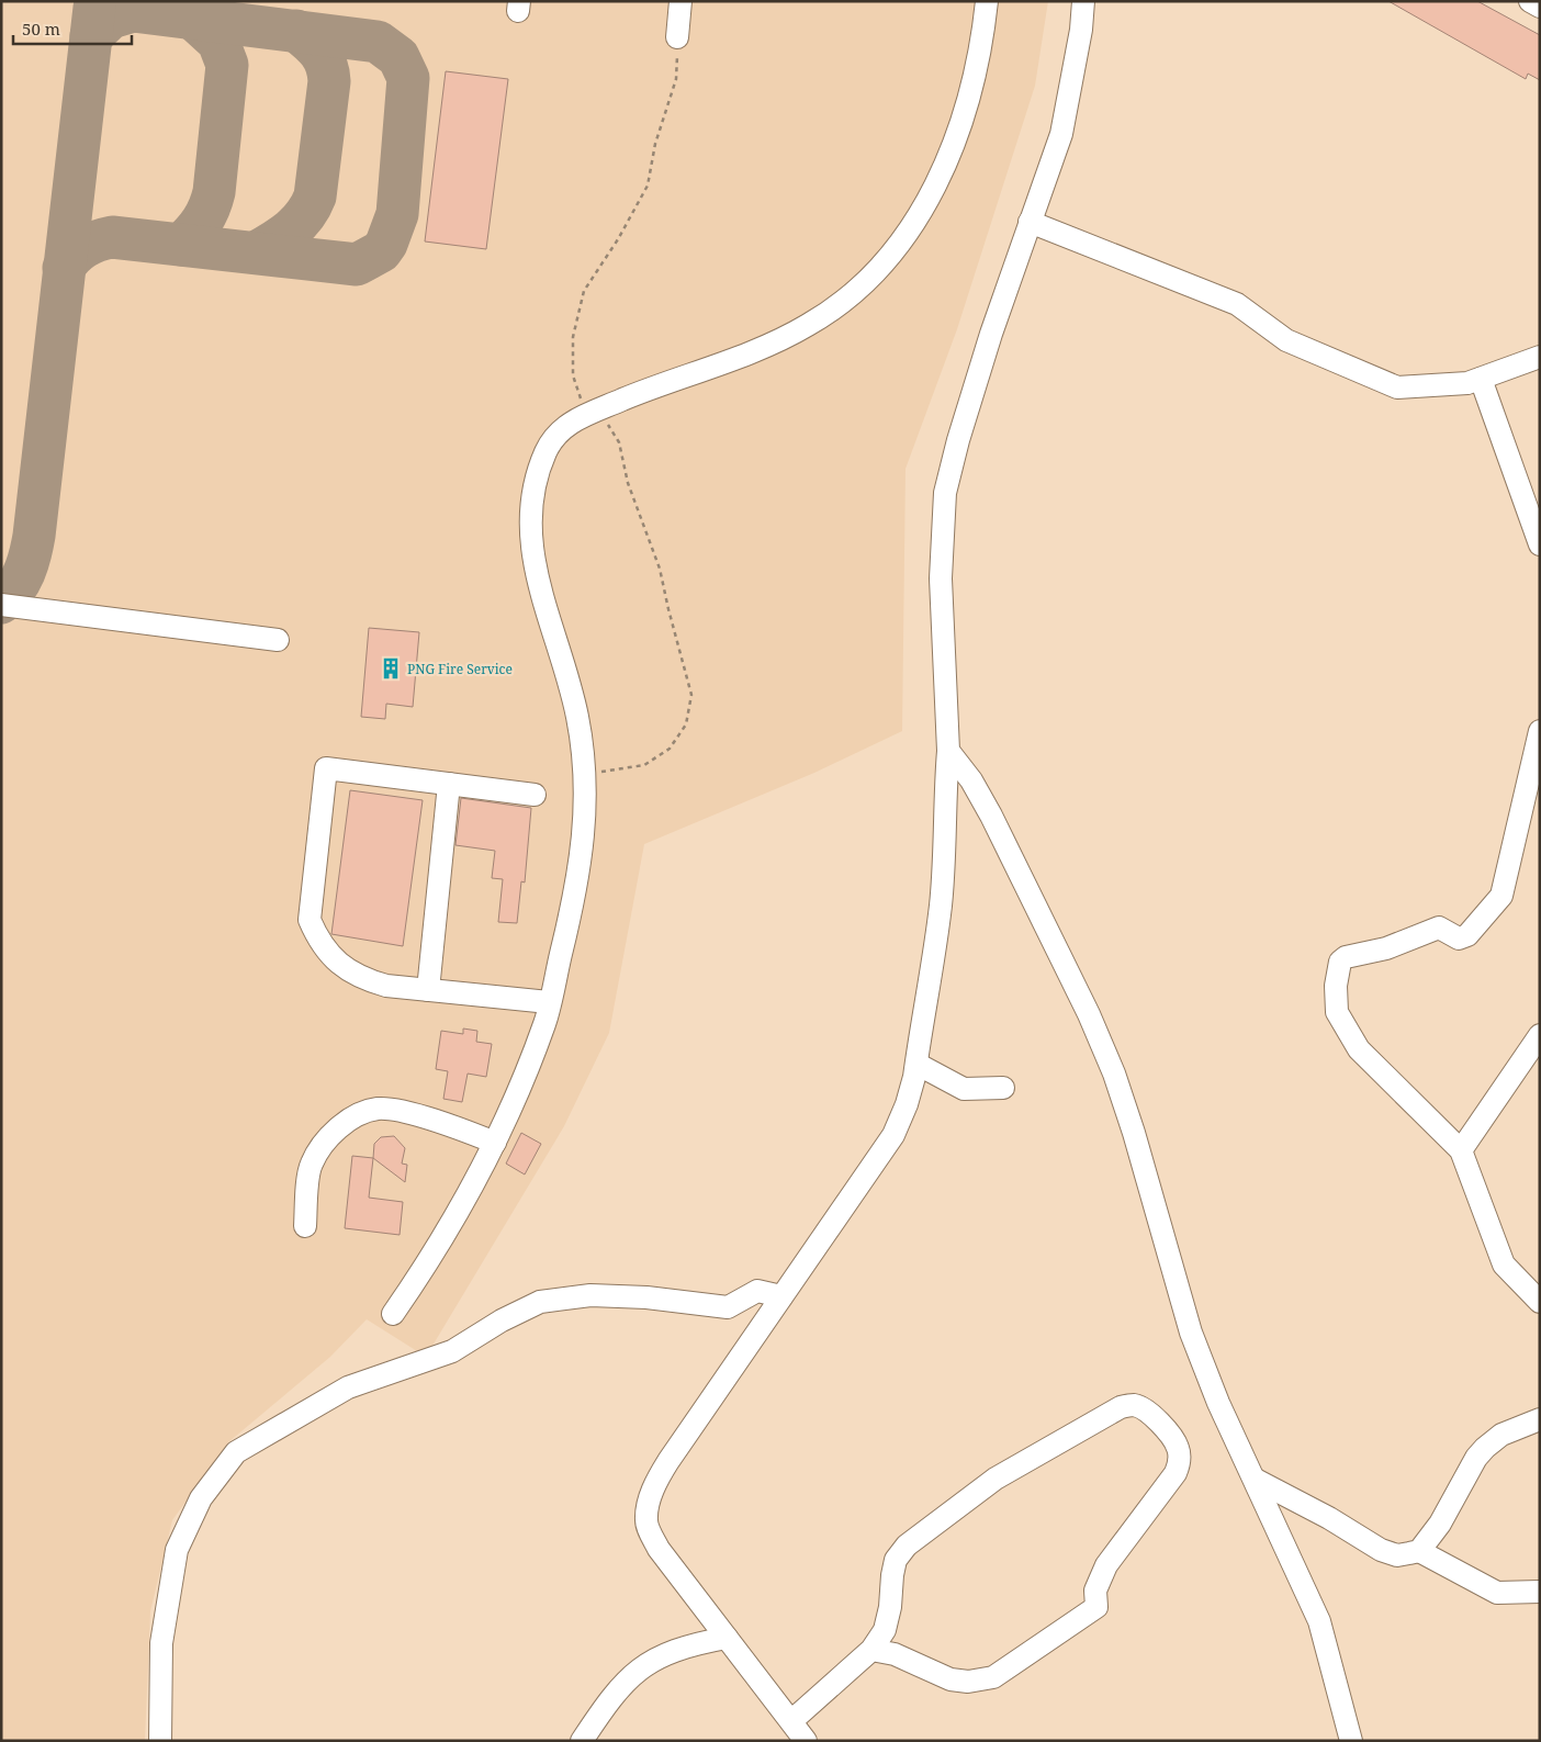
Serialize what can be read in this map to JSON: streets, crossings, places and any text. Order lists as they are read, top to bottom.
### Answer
{
  "places": {
    "building": ["PNG Fire Service"]
  },
  "scale_bar": "50 m"
}
